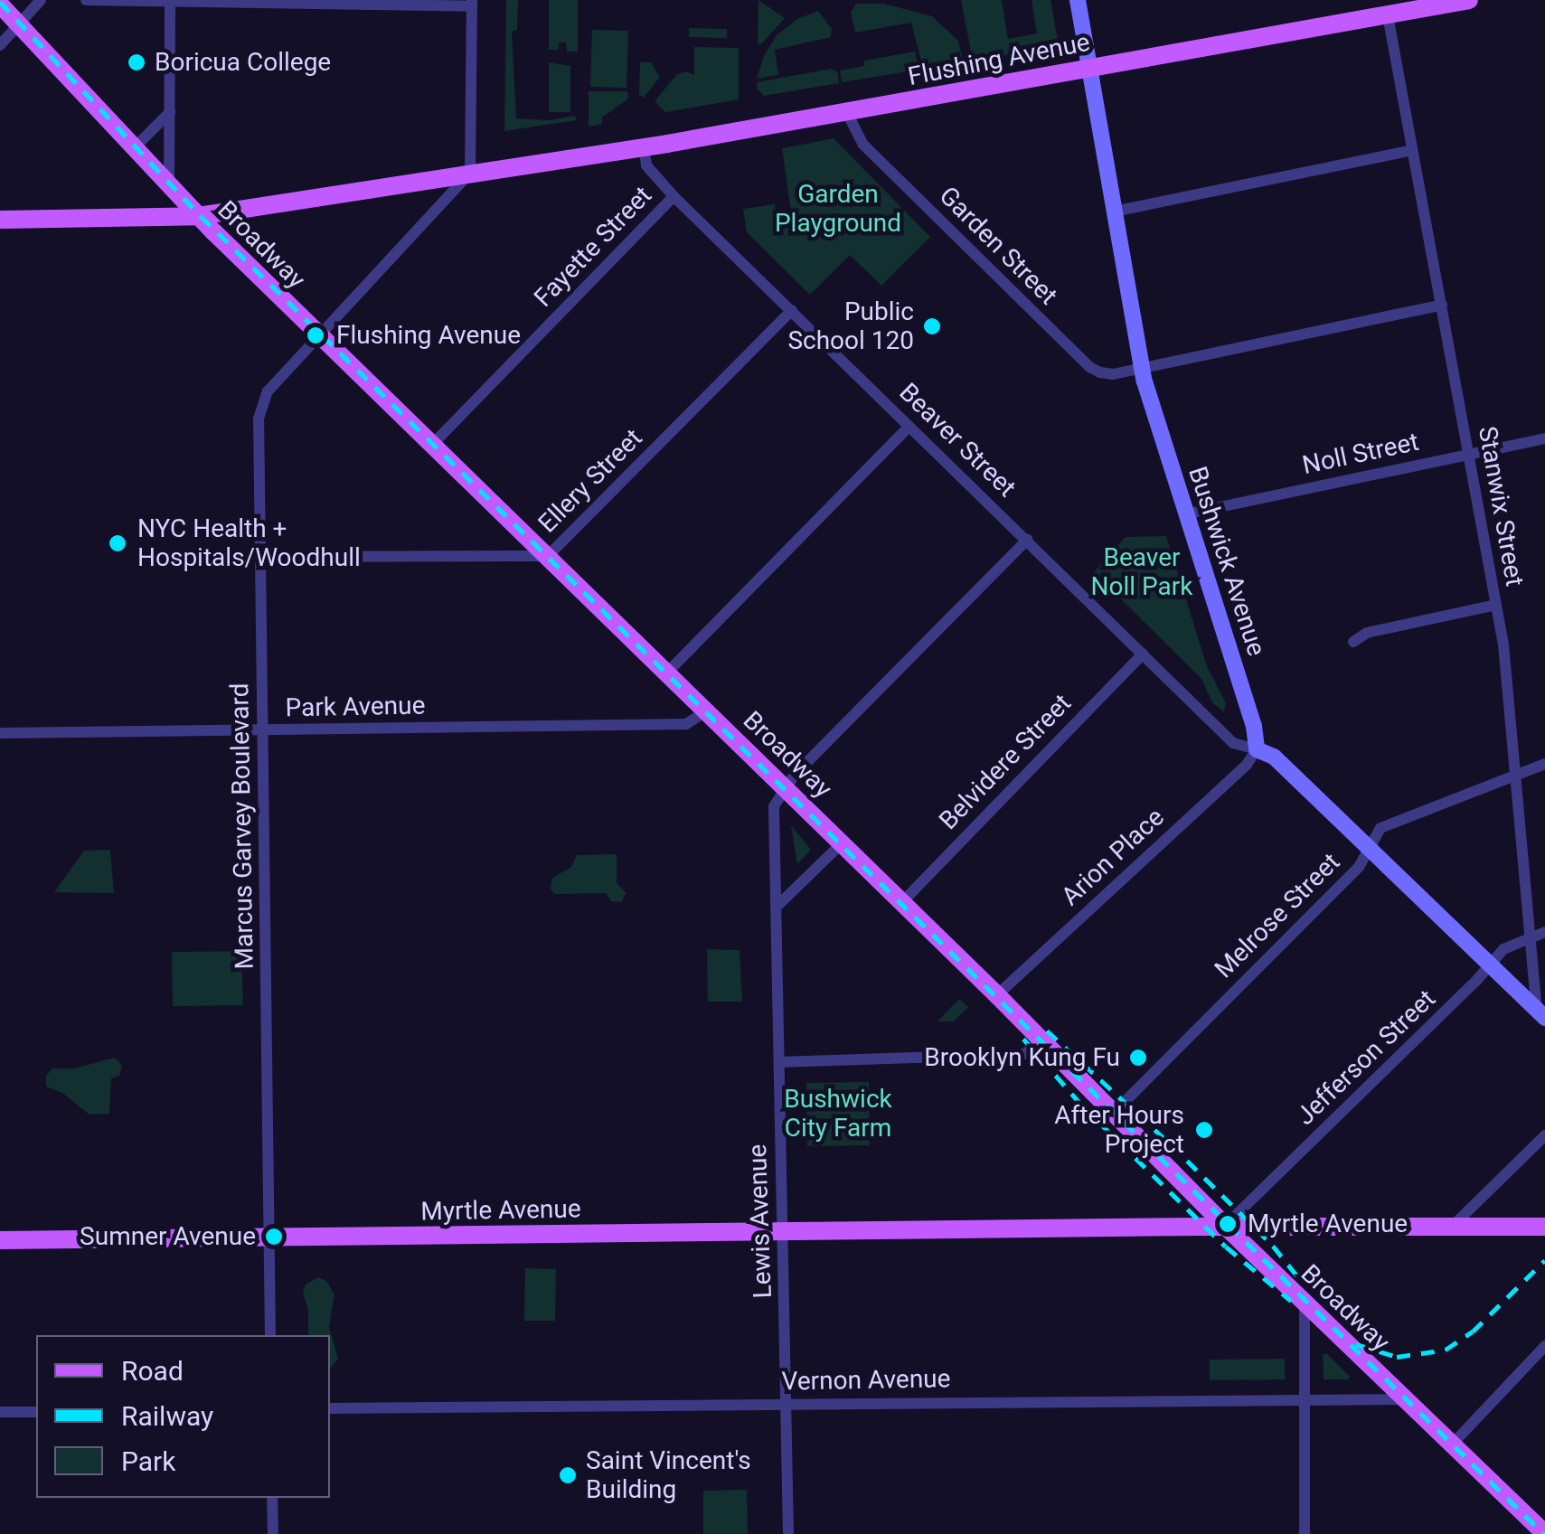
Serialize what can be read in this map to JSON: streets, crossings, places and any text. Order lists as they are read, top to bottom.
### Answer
{
  "streets": {
    "main road": [
      "Flushing Avenue",
      "Broadway",
      "Bushwick Avenue",
      "Myrtle Avenue"
    ],
    "street": [
      "Garden Street",
      "Fayette Street",
      "Beaver Street",
      "Noll Street",
      "Ellery Street",
      "Stanwix Street",
      "Park Avenue",
      "Belvidere Street",
      "Marcus Garvey Boulevard",
      "Arion Place",
      "Melrose Street",
      "Jefferson Street",
      "Lewis Avenue",
      "Vernon Avenue"
    ]
  },
  "crossings": [
    ["Flushing Avenue", "Broadway"],
    ["Flushing Avenue", "Garden Street"],
    ["Flushing Avenue", "Beaver Street"],
    ["Flushing Avenue", "Stanwix Street"],
    ["Flushing Avenue", "Bushwick Avenue"],
    ["Flushing Avenue", "Marcus Garvey Boulevard"],
    ["Broadway", "Fayette Street"],
    ["Broadway", "Ellery Street"],
    ["Broadway", "Park Avenue"],
    ["Broadway", "Belvidere Street"],
    ["Broadway", "Marcus Garvey Boulevard"],
    ["Broadway", "Arion Place"],
    ["Broadway", "Melrose Street"],
    ["Broadway", "Jefferson Street"],
    ["Broadway", "Myrtle Avenue"],
    ["Broadway", "Lewis Avenue"],
    ["Broadway", "Vernon Avenue"],
    ["Garden Street", "Stanwix Street"],
    ["Garden Street", "Bushwick Avenue"],
    ["Fayette Street", "Beaver Street"],
    ["Beaver Street", "Ellery Street"],
    ["Beaver Street", "Bushwick Avenue"],
    ["Beaver Street", "Belvidere Street"],
    ["Beaver Street", "Arion Place"],
    ["Noll Street", "Stanwix Street"],
    ["Noll Street", "Bushwick Avenue"],
    ["Ellery Street", "Marcus Garvey Boulevard"],
    ["Stanwix Street", "Melrose Street"],
    ["Stanwix Street", "Jefferson Street"],
    ["Bushwick Avenue", "Arion Place"],
    ["Park Avenue", "Marcus Garvey Boulevard"],
    ["Marcus Garvey Boulevard", "Myrtle Avenue"],
    ["Jefferson Street", "Myrtle Avenue"],
    ["Myrtle Avenue", "Lewis Avenue"],
    ["Lewis Avenue", "Vernon Avenue"]
  ],
  "parks": ["Garden Playground", "Beaver Noll Park", "Bushwick City Farm"],
  "places": [
    "Boricua College",
    "Public School 120",
    "Flushing Avenue",
    "NYC Health + Hospitals/Woodhull",
    "Brooklyn Kung Fu",
    "After Hours Project",
    "Myrtle Avenue",
    "Sumner Avenue",
    "Saint Vincent's Building"
  ],
  "legend": ["Road", "Railway", "Park"]
}
